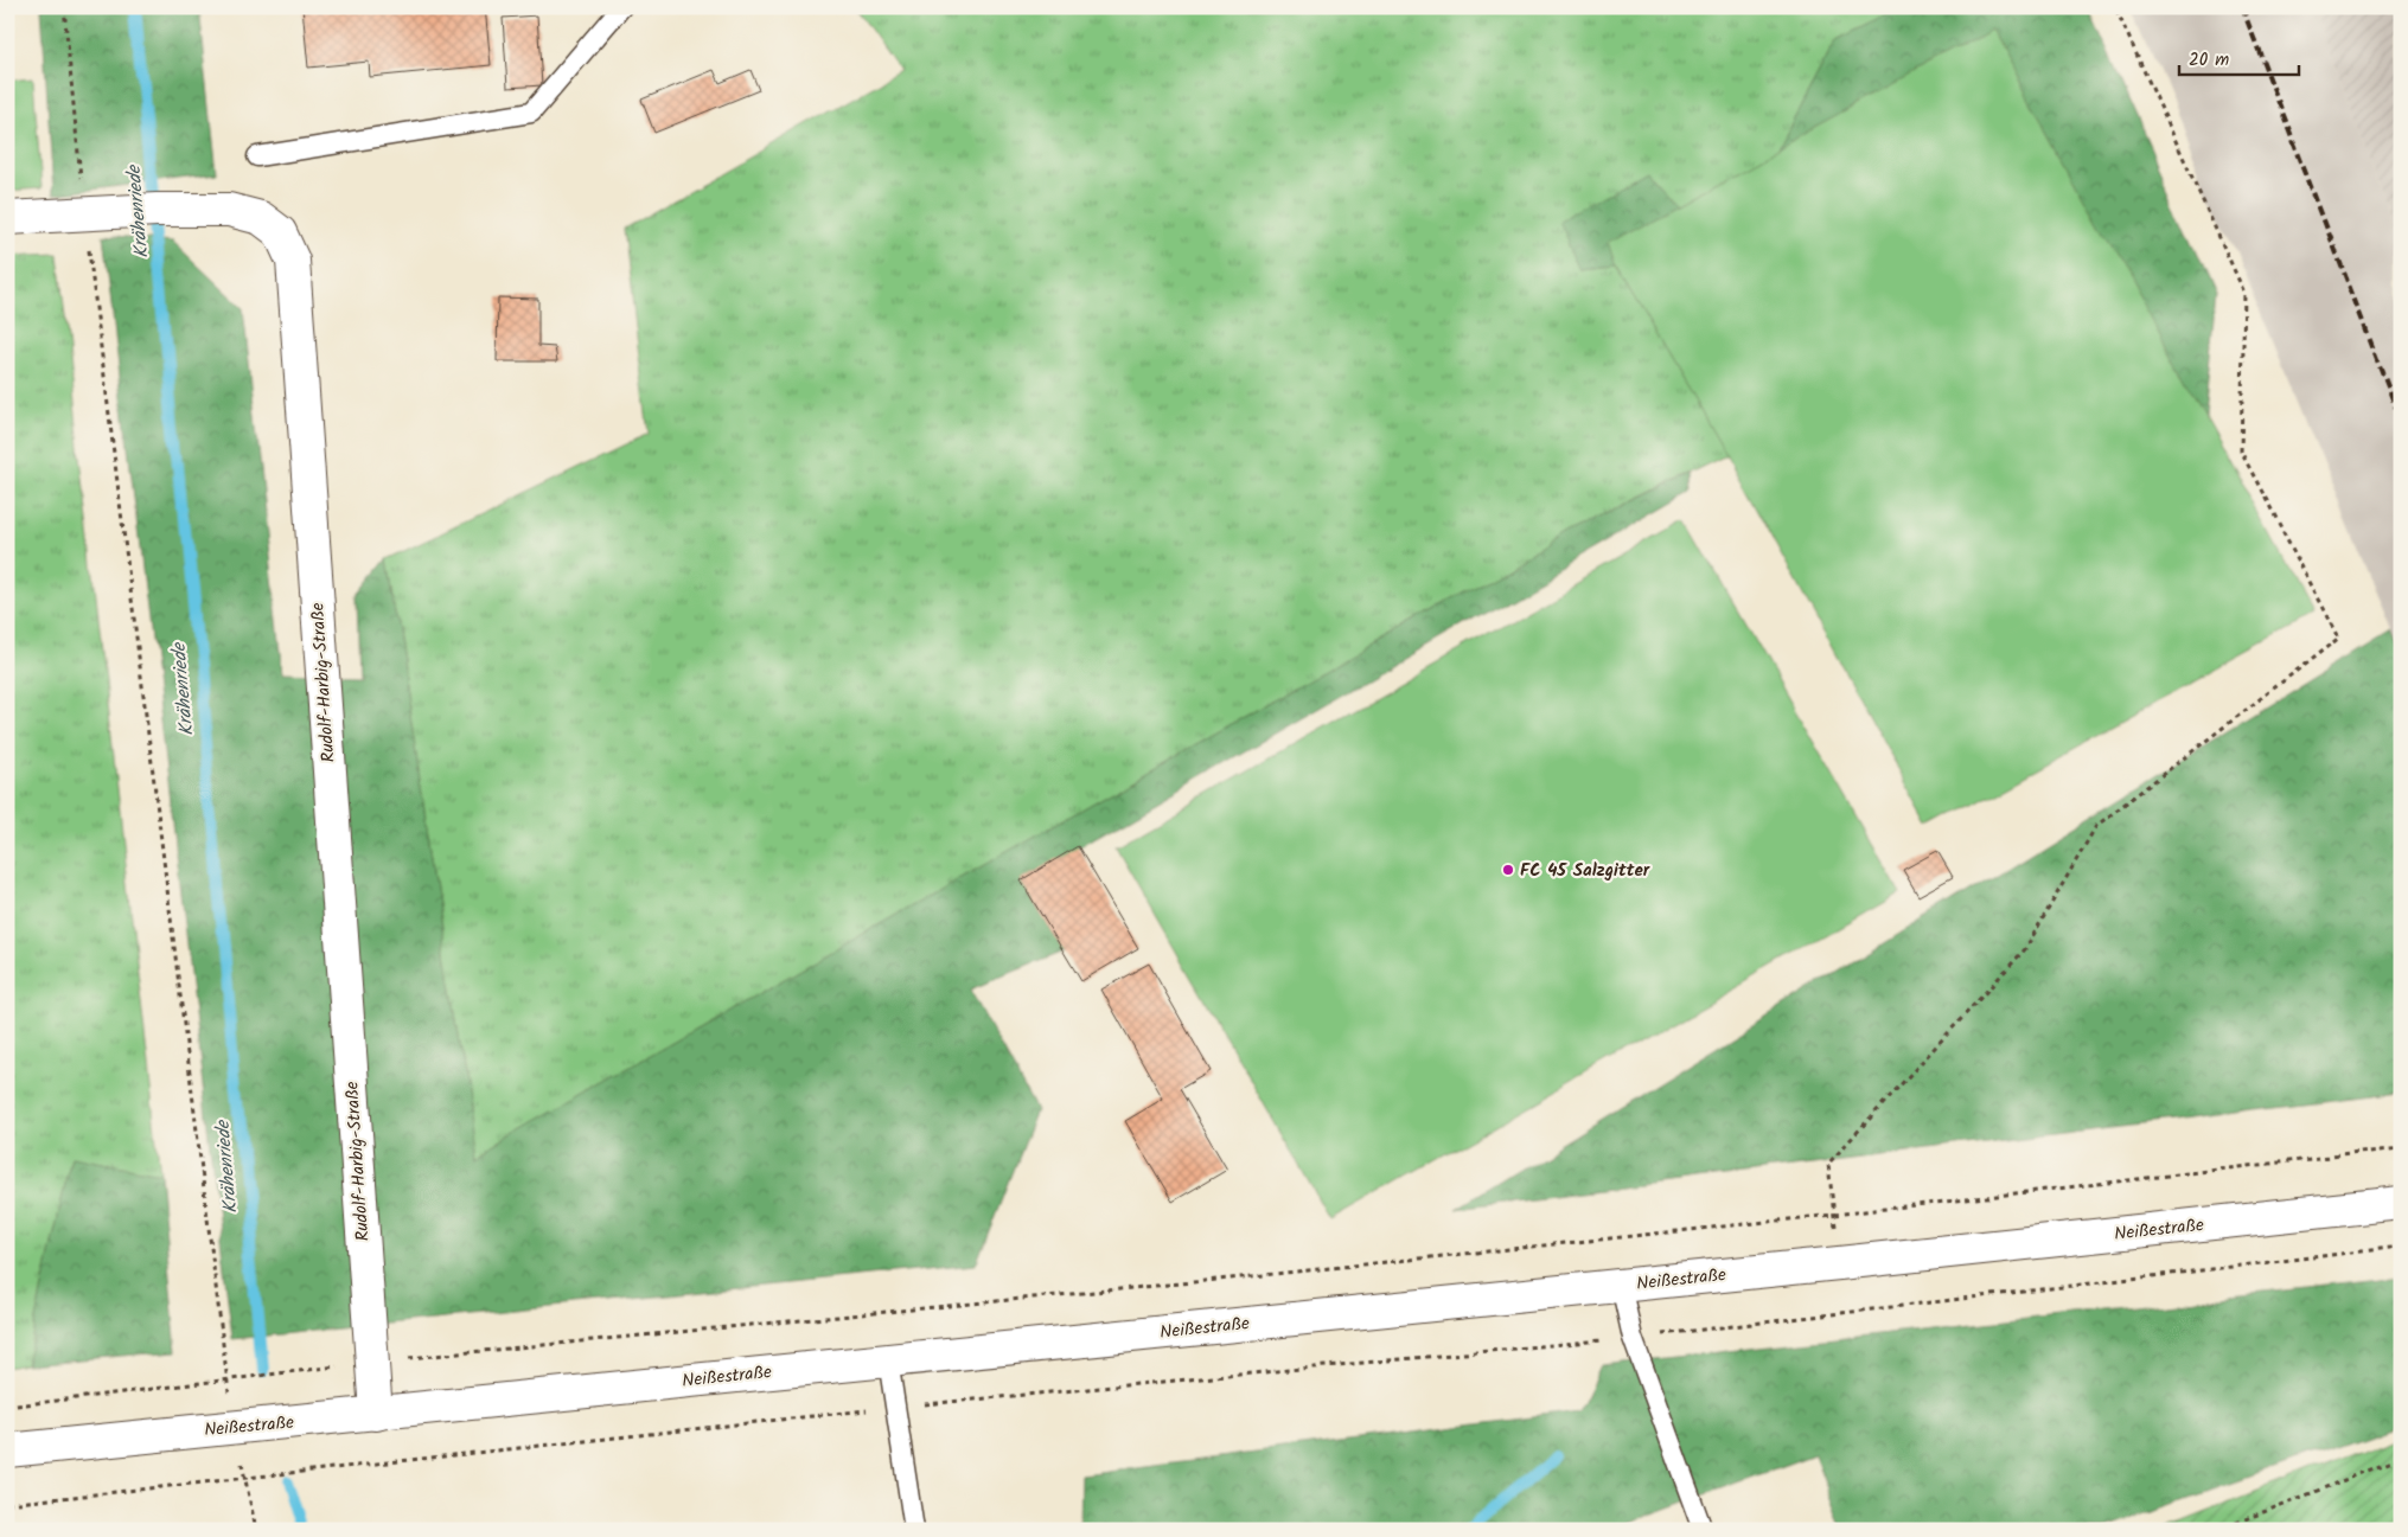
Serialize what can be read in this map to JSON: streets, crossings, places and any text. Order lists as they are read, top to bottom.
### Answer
{
  "streets": {
    "street": ["Rudolf-Harbig-Straße", "Neißestraße"]
  },
  "crossings": [
    ["Rudolf-Harbig-Straße", "Neißestraße"]
  ],
  "water": ["Krähenriede"],
  "places": ["FC 45 Salzgitter"],
  "scale_bar": "20 m"
}
